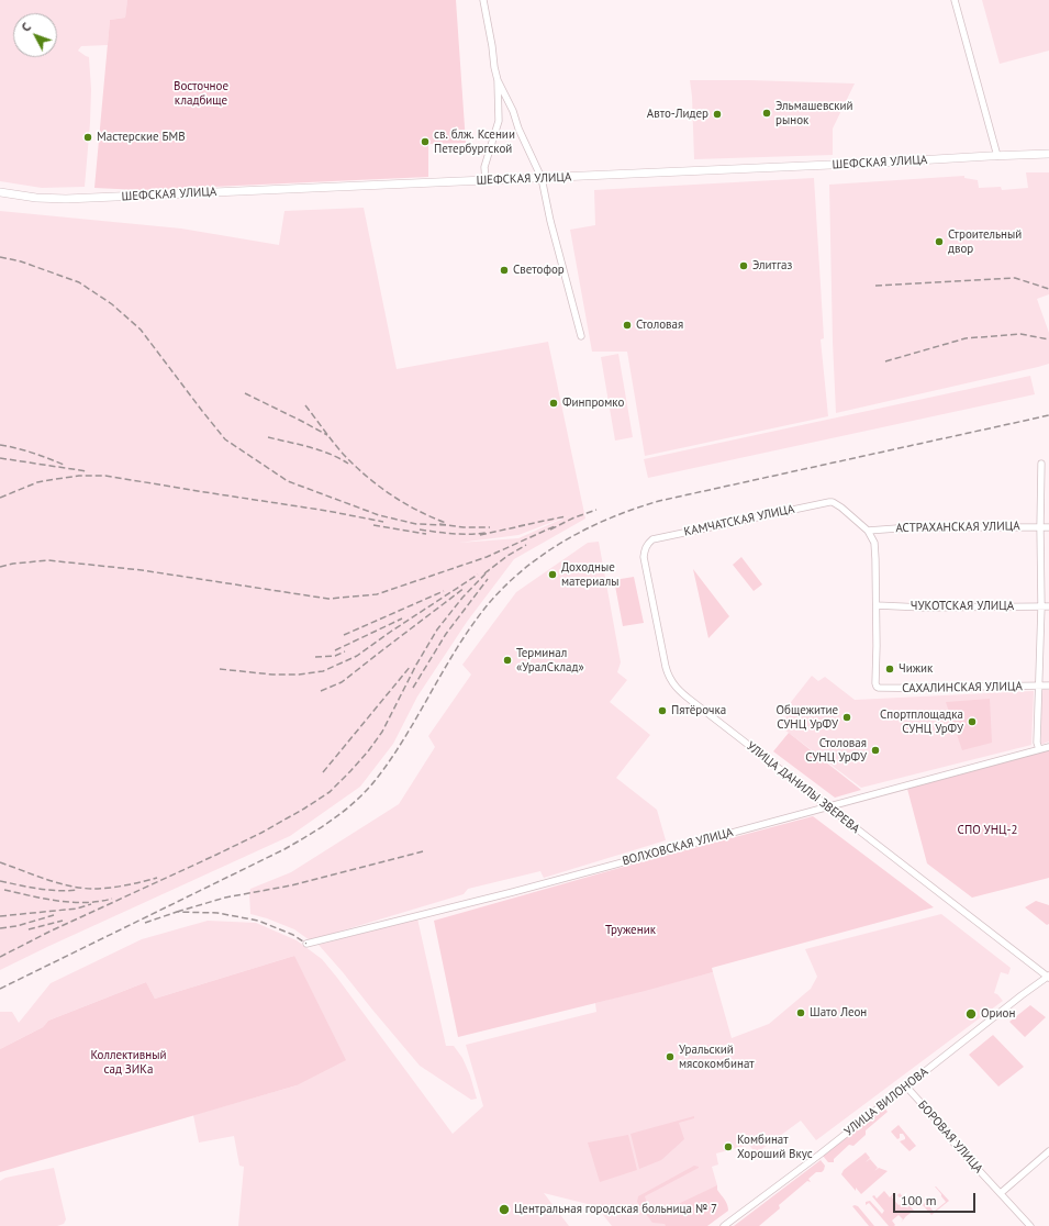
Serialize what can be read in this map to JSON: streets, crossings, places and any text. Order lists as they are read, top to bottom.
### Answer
{
  "streets": {
    "main road": ["ШЕФСКАЯ УЛИЦА"],
    "street": [
      "КАМЧАТСКАЯ УЛИЦА",
      "АСТРАХАНСКАЯ УЛИЦА",
      "ЧУКОТСКАЯ УЛИЦА",
      "САХАЛИНСКАЯ УЛИЦА",
      "УЛИЦА ДАНИЛЫ ЗВЕРЕВА",
      "ВОЛХОВСКАЯ УЛИЦА",
      "УЛИЦА ВИЛОНОВА",
      "БОРОВАЯ УЛИЦА"
    ]
  },
  "crossings": [
    ["КАМЧАТСКАЯ УЛИЦА", "АСТРАХАНСКАЯ УЛИЦА"],
    ["КАМЧАТСКАЯ УЛИЦА", "УЛИЦА ДАНИЛЫ ЗВЕРЕВА"],
    ["ЧУКОТСКАЯ УЛИЦА", "САХАЛИНСКАЯ УЛИЦА"],
    ["УЛИЦА ДАНИЛЫ ЗВЕРЕВА", "ВОЛХОВСКАЯ УЛИЦА"],
    ["УЛИЦА ДАНИЛЫ ЗВЕРЕВА", "УЛИЦА ВИЛОНОВА"],
    ["УЛИЦА ВИЛОНОВА", "БОРОВАЯ УЛИЦА"]
  ],
  "parks": [
    "Восточное кладбище",
    "СПО УНЦ-2",
    "Труженик",
    "Коллективный сад ЗИКа"
  ],
  "places": [
    "Эльмашевский рынок",
    "Авто-Лидер",
    "Мастерские БМВ",
    "св. блж. Ксении Петербургской",
    "Строительный двор",
    "Элитгаз",
    "Светофор",
    "Столовая",
    "Финпромко",
    "Доходные материалы",
    "Терминал «УралСклад»",
    "Чижик",
    "Пятёрочка",
    "Общежитие СУНЦ УрФУ",
    "Спортплощадка СУНЦ УрФУ",
    "Столовая СУНЦ УрФУ",
    "Шато Леон",
    "Орион",
    "Уральский мясокомбинат",
    "Комбинат Хороший Вкус",
    "Центральная городская больница № 7"
  ],
  "scale_bar": "100 m",
  "north": "top left"
}
